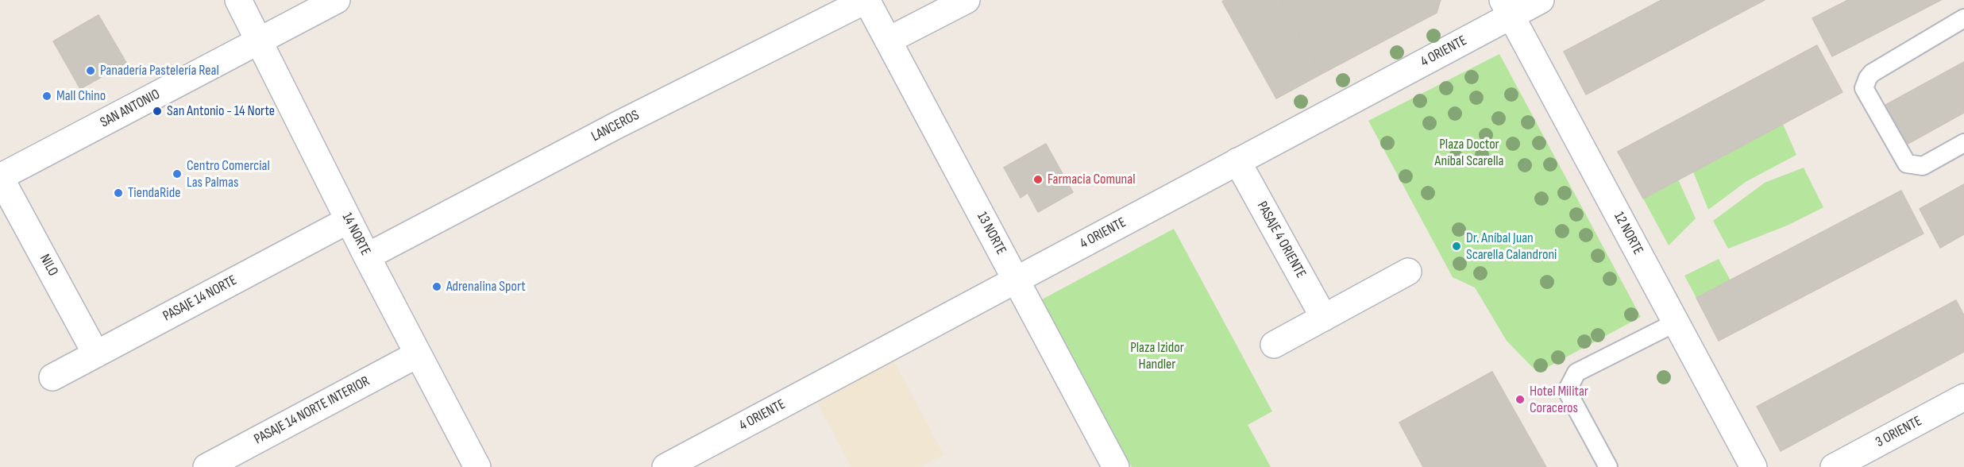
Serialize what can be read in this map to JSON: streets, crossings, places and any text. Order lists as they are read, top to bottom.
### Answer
{
  "streets": {
    "street": [
      "4 ORIENTE",
      "SAN ANTONIO",
      "LANCEROS",
      "13 NORTE",
      "12 NORTE",
      "14 NORTE",
      "PASAJE 4 ORIENTE",
      "NILO",
      "PASAJE 14 NORTE",
      "PASAJE 14 NORTE INTERIOR",
      "3 ORIENTE"
    ]
  },
  "crossings": [
    ["4 ORIENTE", "13 NORTE"],
    ["4 ORIENTE", "12 NORTE"],
    ["4 ORIENTE", "PASAJE 4 ORIENTE"],
    ["SAN ANTONIO", "14 NORTE"],
    ["SAN ANTONIO", "NILO"],
    ["LANCEROS", "13 NORTE"],
    ["LANCEROS", "14 NORTE"],
    ["14 NORTE", "PASAJE 14 NORTE"],
    ["14 NORTE", "PASAJE 14 NORTE INTERIOR"],
    ["NILO", "PASAJE 14 NORTE"]
  ],
  "parks": ["Plaza Doctor Aníbal Scarella", "Plaza Izidor Handler"],
  "places": [
    "Panadería Pastelería Real",
    "Mall Chino",
    "San Antonio - 14 Norte",
    "Centro Comercial Las Palmas",
    "Farmacia Comunal",
    "TiendaRide",
    "Dr. Aníbal Juan Scarella Calandroni",
    "Adrenalina Sport",
    "Hotel Militar Coraceros"
  ]
}
